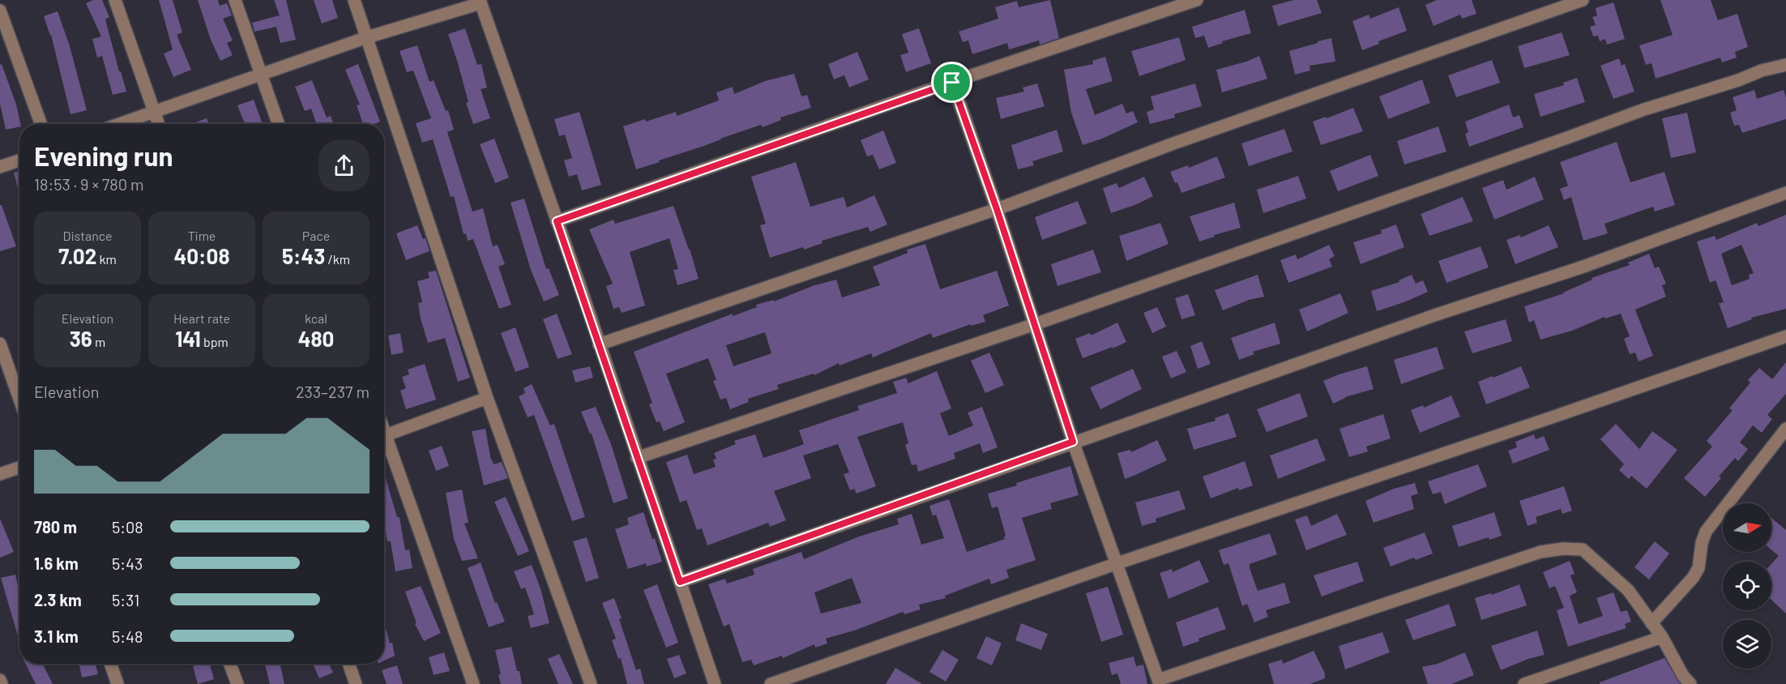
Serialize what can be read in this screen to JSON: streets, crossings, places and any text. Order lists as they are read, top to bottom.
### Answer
{
  "north": "right",
  "page": {
    "heading": ["Evening run", "18:53 · 9 × 780 m"],
    "stats": [
      ["Distance", "7.02 km"],
      ["Time", "40:08"],
      ["Pace", "5:43 /km"],
      ["Elevation", "36 m"],
      ["Heart rate", "141 bpm"],
      ["kcal", "480"]
    ],
    "chart": ["Elevation", "233–237 m"],
    "list": [
      {
        "name": "780 m",
        "note": "5:08"
      },
      {
        "name": "1.6 km",
        "note": "5:43"
      },
      {
        "name": "2.3 km",
        "note": "5:31"
      },
      {
        "name": "3.1 km",
        "note": "5:48"
      }
    ]
  }
}
